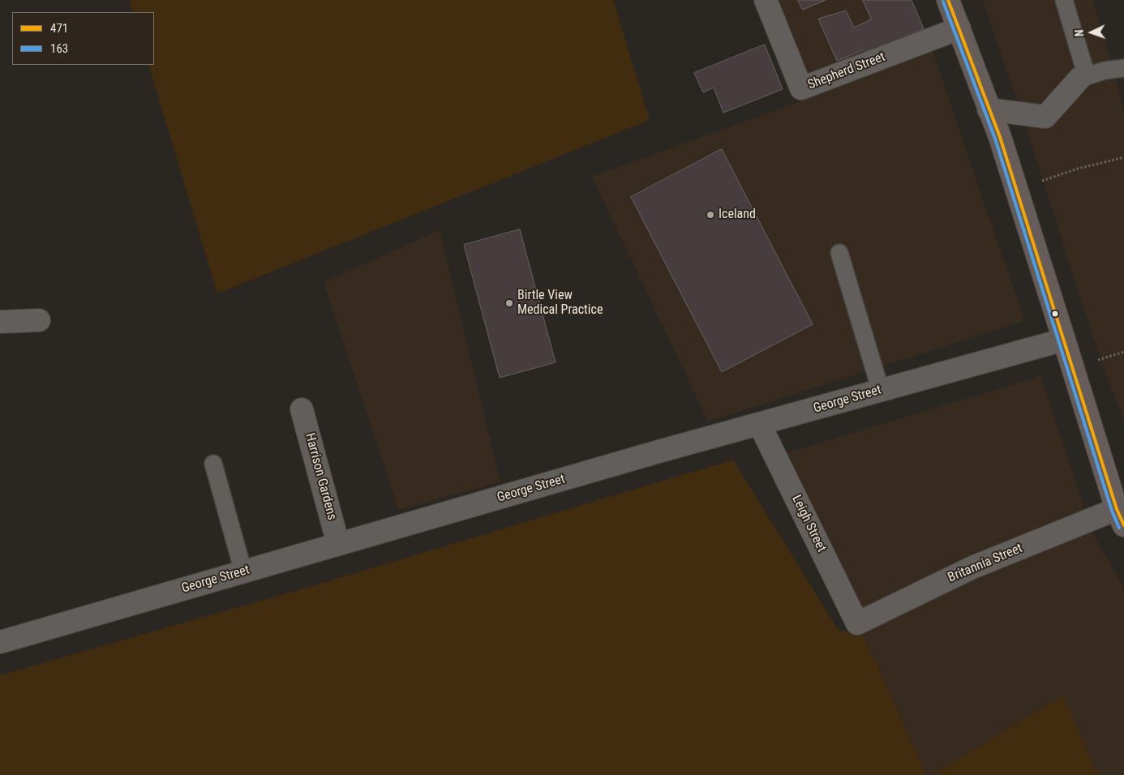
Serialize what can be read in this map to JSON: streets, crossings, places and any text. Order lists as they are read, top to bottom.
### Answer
{
  "streets": {
    "street": [
      "Shepherd Street",
      "George Street",
      "Harrison Gardens",
      "Leigh Street",
      "Britannia Street"
    ]
  },
  "crossings": [
    ["George Street", "Harrison Gardens"],
    ["George Street", "Leigh Street"],
    ["Leigh Street", "Britannia Street"]
  ],
  "places": ["Iceland", "Birtle View Medical Practice"],
  "lines": ["transit line 471", "transit line 163"],
  "legend": ["471", "163"],
  "north": "left"
}
